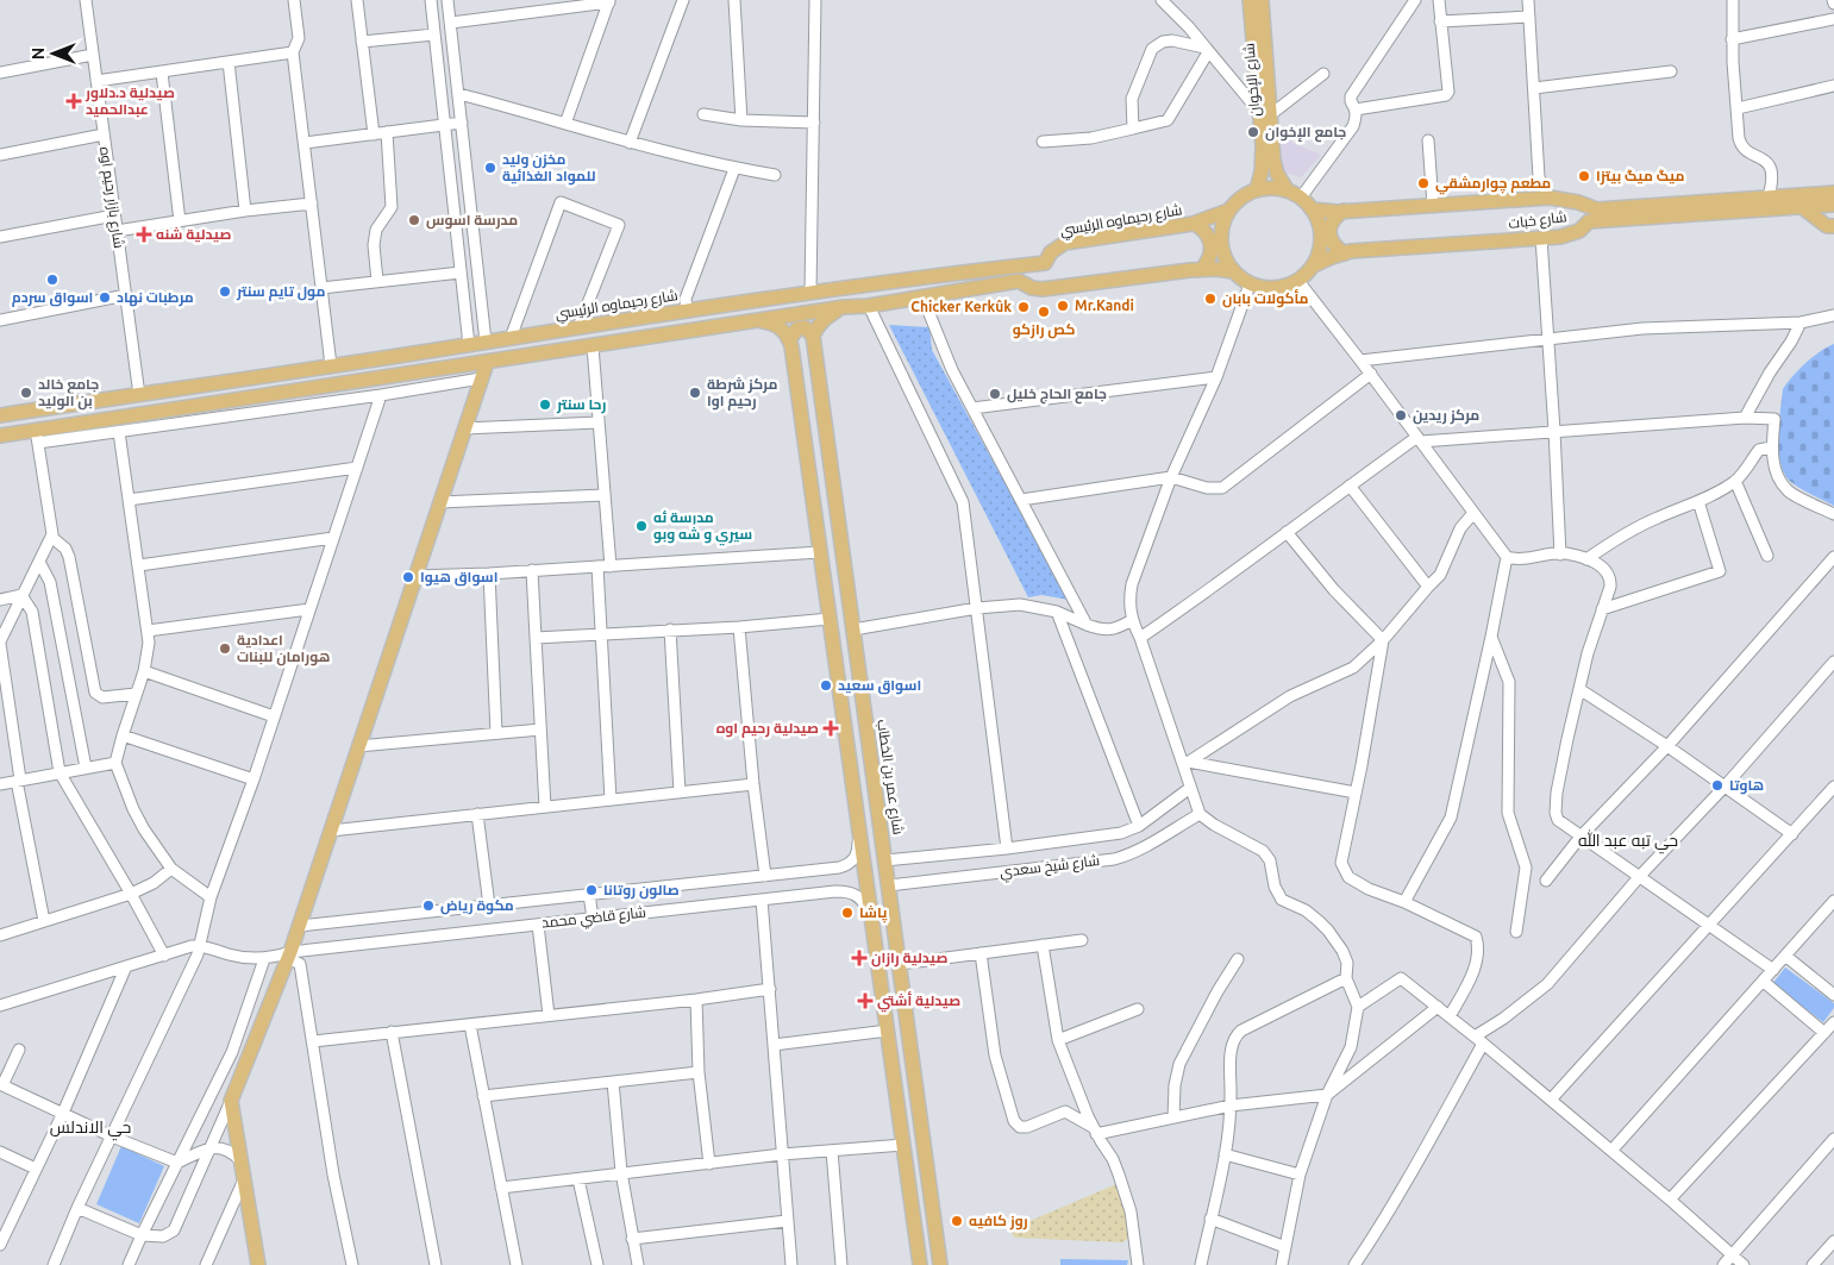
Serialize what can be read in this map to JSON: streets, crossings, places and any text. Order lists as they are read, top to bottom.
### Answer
{
  "streets": {
    "main road": [
      "شارع الإخوان",
      "شارع رحيماوه الرئيسي",
      "شارع خبات",
      "شارع عمر بن الخطاب"
    ],
    "street": ["شارع بازار رحيم اوه", "شارع شيخ سعدي", "شارع قاضي محمد"]
  },
  "crossings": [
    ["شارع الإخوان", "شارع رحيماوه الرئيسي"],
    ["شارع الإخوان", "شارع خبات"],
    ["شارع بازار رحيم اوه", "شارع رحيماوه الرئيسي"],
    ["شارع رحيماوه الرئيسي", "شارع خبات"],
    ["شارع عمر بن الخطاب", "شارع شيخ سعدي"]
  ],
  "districts": ["حي تبه عبد الله", "حي الاندلس"],
  "places": {
    "health": [
      "صيدلية د.دلاور عبدالحميد",
      "صيدلية شنه",
      "صيدلية رحيم اوه",
      "صيدلية رازان",
      "صيدلية أشتي"
    ],
    "other": [
      "جامع الإخوان",
      "مخزن وليد للمواد الغذائية",
      "ميگ ميگ بيتزا",
      "مطعم چوارمشقي",
      "مدرسة اسوس",
      "اسواق سردم",
      "مول تايم سنتر",
      "مرطبات نهاد",
      "مأكولات بابان",
      "Mr.Kandi",
      "Chicker Kerkûk",
      "كص رازكو",
      "جامع خالد بن الوليد",
      "مركز شرطة رحيم اوا",
      "جامع الحاج خليل",
      "رحا سنتر",
      "مركز ريدين",
      "مدرسة ئه سيري و شه وبو",
      "اسواق هيوا",
      "اعدادية هورامان للبنات",
      "اسواق سعيد",
      "هاوتا",
      "صالون روتانا",
      "مكوة رياض",
      "پاشا",
      "روز كافيه"
    ]
  },
  "north": "left"
}
